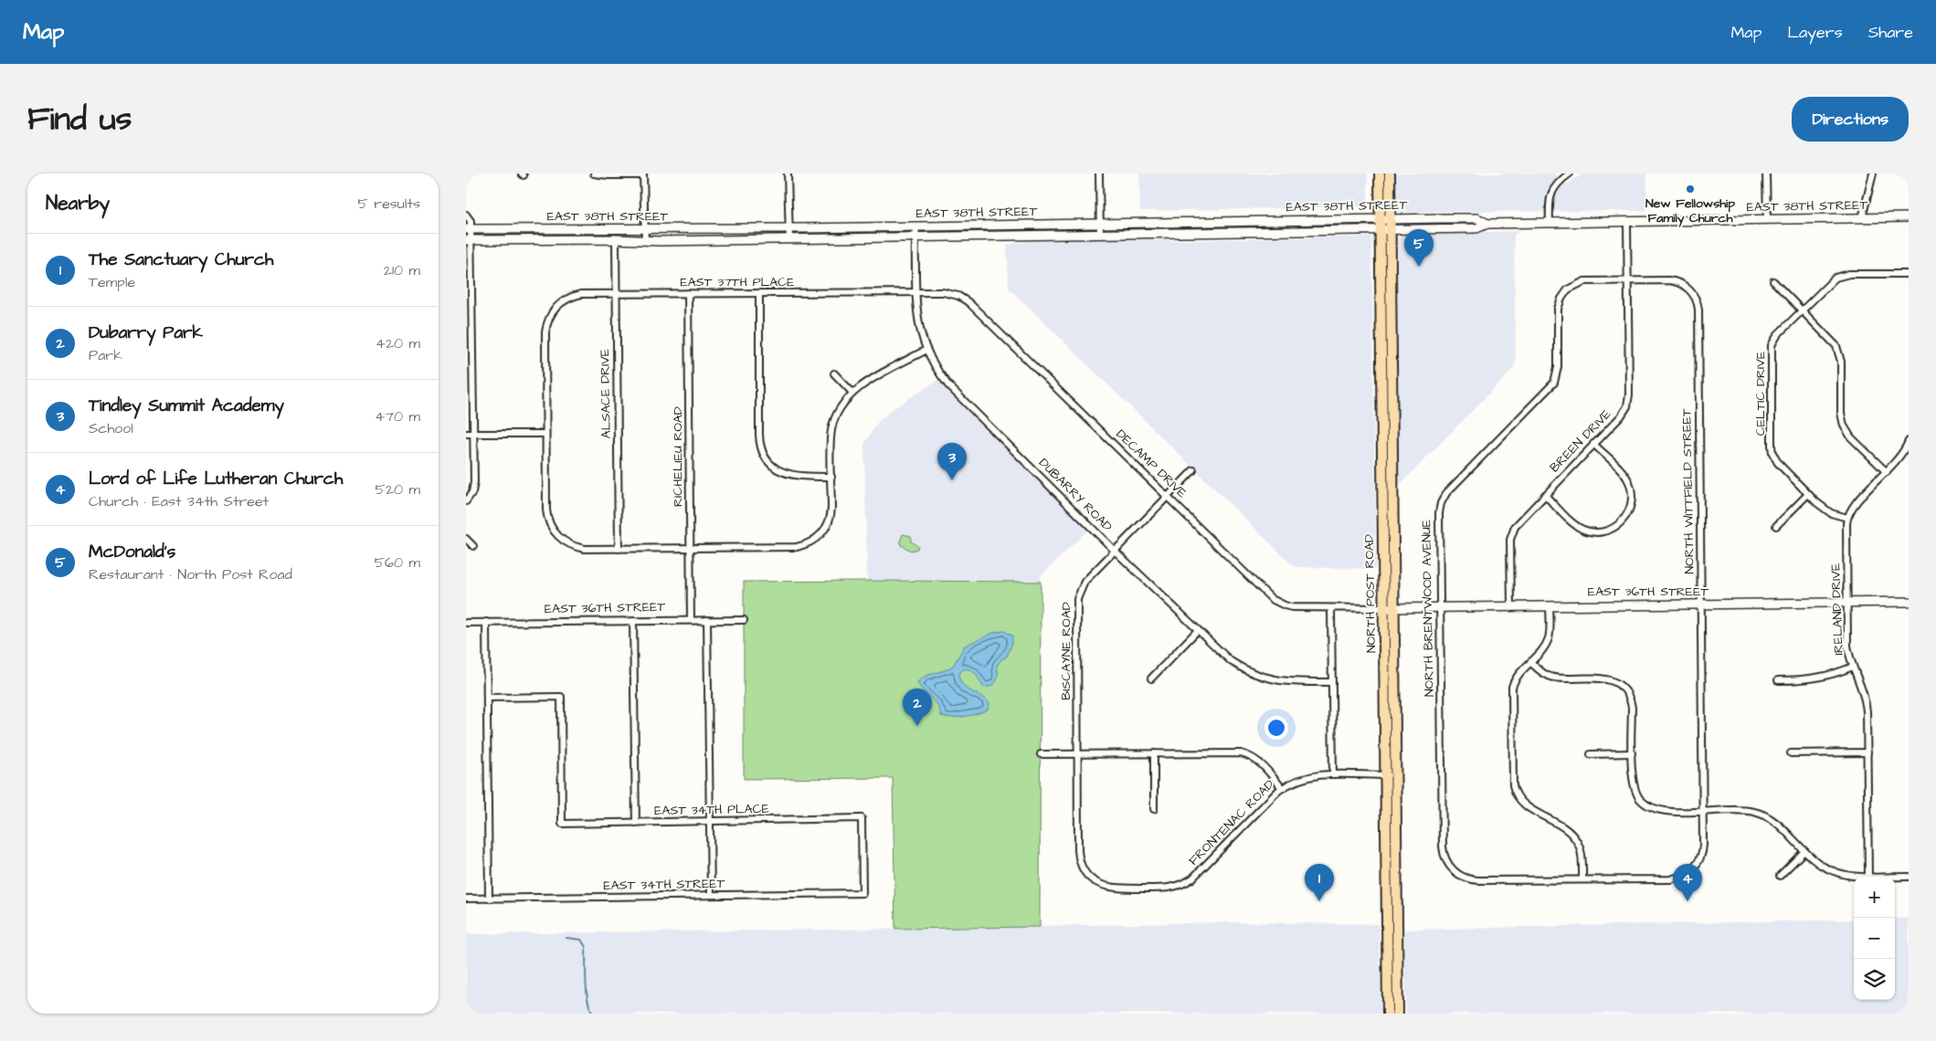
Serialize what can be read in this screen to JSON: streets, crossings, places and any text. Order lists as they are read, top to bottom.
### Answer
{
  "streets": {
    "main road": ["EAST 38TH STREET", "EAST 36TH STREET", "NORTH POST ROAD"],
    "street": [
      "EAST 37TH PLACE",
      "ALSACE DRIVE",
      "CELTIC DRIVE",
      "BREEN DRIVE",
      "RICHELIEU ROAD",
      "DECAMP DRIVE",
      "NORTH WITTFIELD STREET",
      "DUBARRY ROAD",
      "NORTH BRENTWOOD AVENUE",
      "IRELAND DRIVE",
      "BISCAYNE ROAD",
      "EAST 34TH PLACE",
      "FRONTENAC ROAD",
      "EAST 34TH STREET"
    ]
  },
  "crossings": [
    ["EAST 38TH STREET", "ALSACE DRIVE"],
    ["EAST 38TH STREET", "BREEN DRIVE"],
    ["EAST 38TH STREET", "DUBARRY ROAD"],
    ["EAST 38TH STREET", "NORTH POST ROAD"],
    ["EAST 37TH PLACE", "ALSACE DRIVE"],
    ["EAST 37TH PLACE", "RICHELIEU ROAD"],
    ["EAST 37TH PLACE", "DECAMP DRIVE"],
    ["EAST 37TH PLACE", "DUBARRY ROAD"],
    ["CELTIC DRIVE", "IRELAND DRIVE"],
    ["BREEN DRIVE", "NORTH WITTFIELD STREET"],
    ["BREEN DRIVE", "EAST 36TH STREET"],
    ["BREEN DRIVE", "NORTH BRENTWOOD AVENUE"],
    ["RICHELIEU ROAD", "EAST 36TH STREET"],
    ["DECAMP DRIVE", "DUBARRY ROAD"],
    ["DECAMP DRIVE", "EAST 36TH STREET"],
    ["DECAMP DRIVE", "NORTH POST ROAD"],
    ["DECAMP DRIVE", "BISCAYNE ROAD"],
    ["NORTH WITTFIELD STREET", "EAST 36TH STREET"],
    ["NORTH WITTFIELD STREET", "NORTH BRENTWOOD AVENUE"],
    ["DUBARRY ROAD", "BISCAYNE ROAD"],
    ["EAST 36TH STREET", "NORTH POST ROAD"],
    ["EAST 36TH STREET", "NORTH BRENTWOOD AVENUE"],
    ["EAST 36TH STREET", "IRELAND DRIVE"],
    ["NORTH POST ROAD", "FRONTENAC ROAD"],
    ["BISCAYNE ROAD", "FRONTENAC ROAD"],
    ["EAST 34TH PLACE", "EAST 34TH STREET"]
  ],
  "places": ["New Fellowship Family Church"],
  "page": {
    "header": "Map",
    "nav": ["Map", "Layers", "Share"],
    "title": "Find us",
    "buttons": "Directions",
    "heading": ["Nearby", "5 results"],
    "pins": [
      "5",
      "3",
      "2",
      "1",
      "4"
    ],
    "list": [
      {
        "mark": "1",
        "name": "The Sanctuary Church",
        "note": "Temple",
        "value": "210 m"
      },
      {
        "mark": "2",
        "name": "Dubarry Park",
        "note": "Park",
        "value": "420 m"
      },
      {
        "mark": "3",
        "name": "Tindley Summit Academy",
        "note": "School",
        "value": "470 m"
      },
      {
        "mark": "4",
        "name": "Lord of Life Lutheran Church",
        "note": "Church · East 34th Street",
        "value": "520 m"
      },
      {
        "mark": "5",
        "name": "McDonald's",
        "note": "Restaurant · North Post Road",
        "value": "560 m"
      }
    ],
    "map_buttons": ["+", "−"]
  }
}
